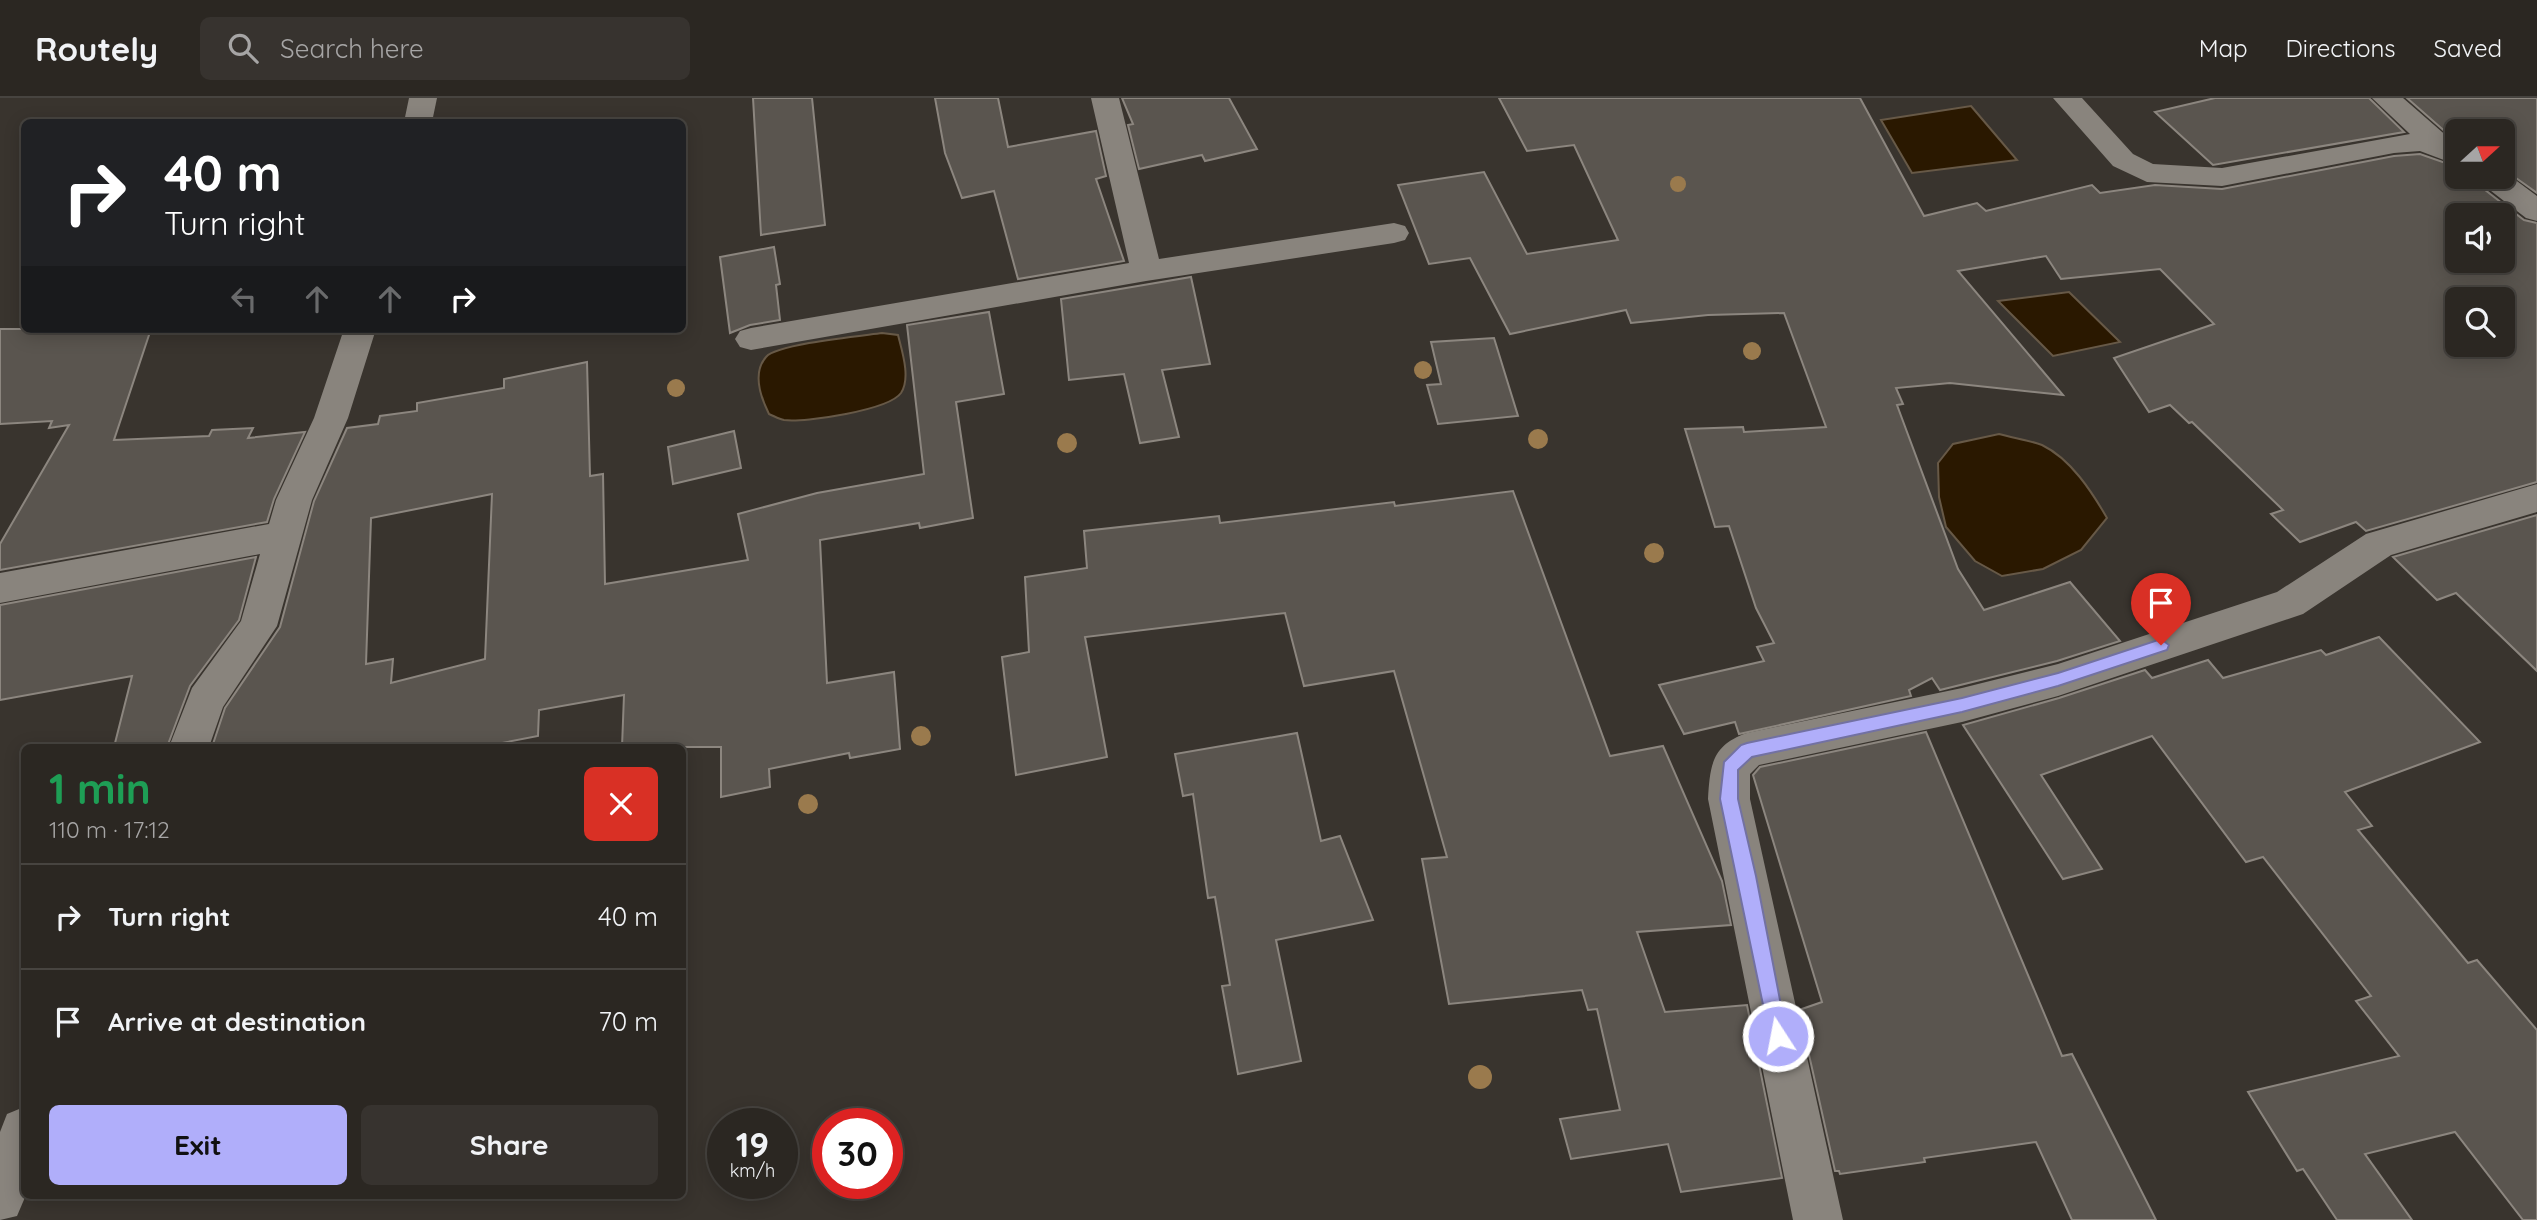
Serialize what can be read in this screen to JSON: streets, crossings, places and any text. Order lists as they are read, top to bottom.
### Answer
{
  "north": "right",
  "page": {
    "header": "Routely",
    "search": "Search here",
    "nav": ["Map", "Directions", "Saved"],
    "turn": ["40 m", "Turn right"],
    "heading": ["1 min", "110 m · 17:12"],
    "list": [
      {
        "name": "Turn right",
        "value": "40 m"
      },
      {
        "name": "Arrive at destination",
        "value": "70 m"
      }
    ],
    "buttons": ["Exit", "Share"],
    "speed": "19 km/h",
    "limit": "30"
  }
}
